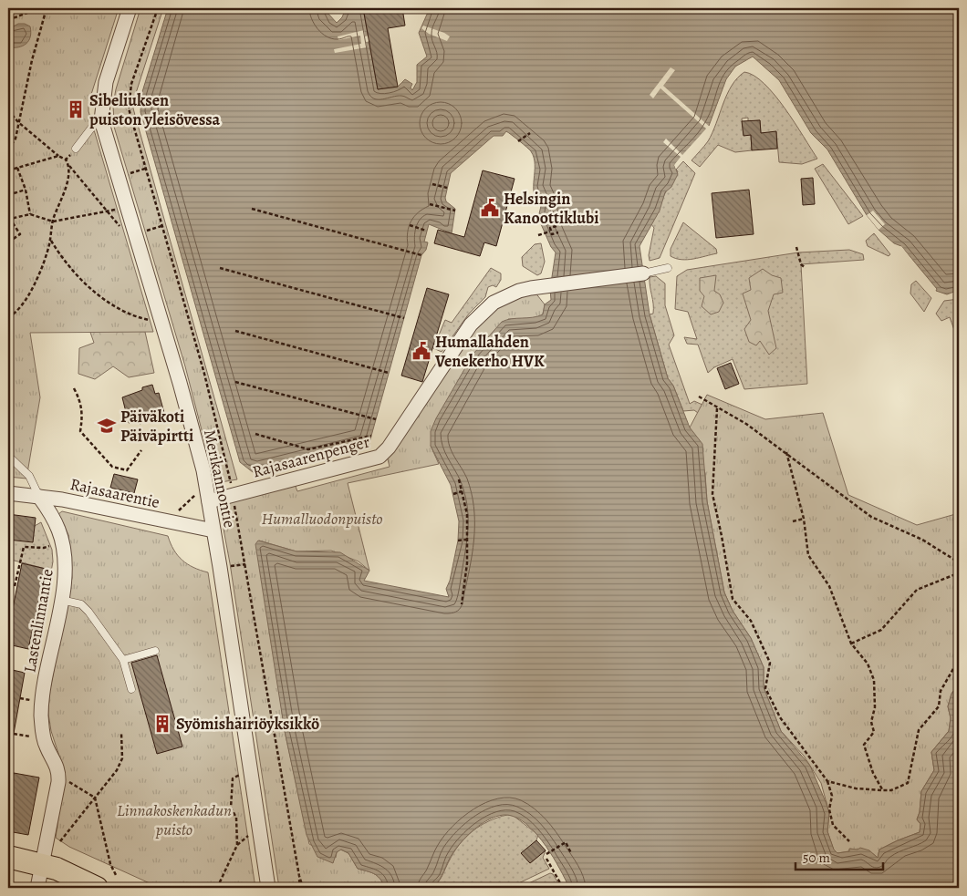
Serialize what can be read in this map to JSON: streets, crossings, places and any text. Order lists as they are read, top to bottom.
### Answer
{
  "streets": {
    "street": [
      "Rajasaarenpenger",
      "Merikannontie",
      "Rajasaarentie",
      "Lastenlinnantie"
    ]
  },
  "crossings": [
    ["Rajasaarenpenger", "Merikannontie"],
    ["Merikannontie", "Rajasaarentie"],
    ["Rajasaarentie", "Lastenlinnantie"]
  ],
  "parks": ["Humalluodonpuisto", "Linnakoskenkadun puisto"],
  "places": {
    "building": ["Sibeliuksen puiston yleisövessa", "Syömishäiriöyksikkö"],
    "public building": ["Helsingin Kanoottiklubi", "Humallahden Venekerho HVK"],
    "school or university": ["Päiväkoti Päiväpirtti"]
  },
  "scale_bar": "50 m"
}
